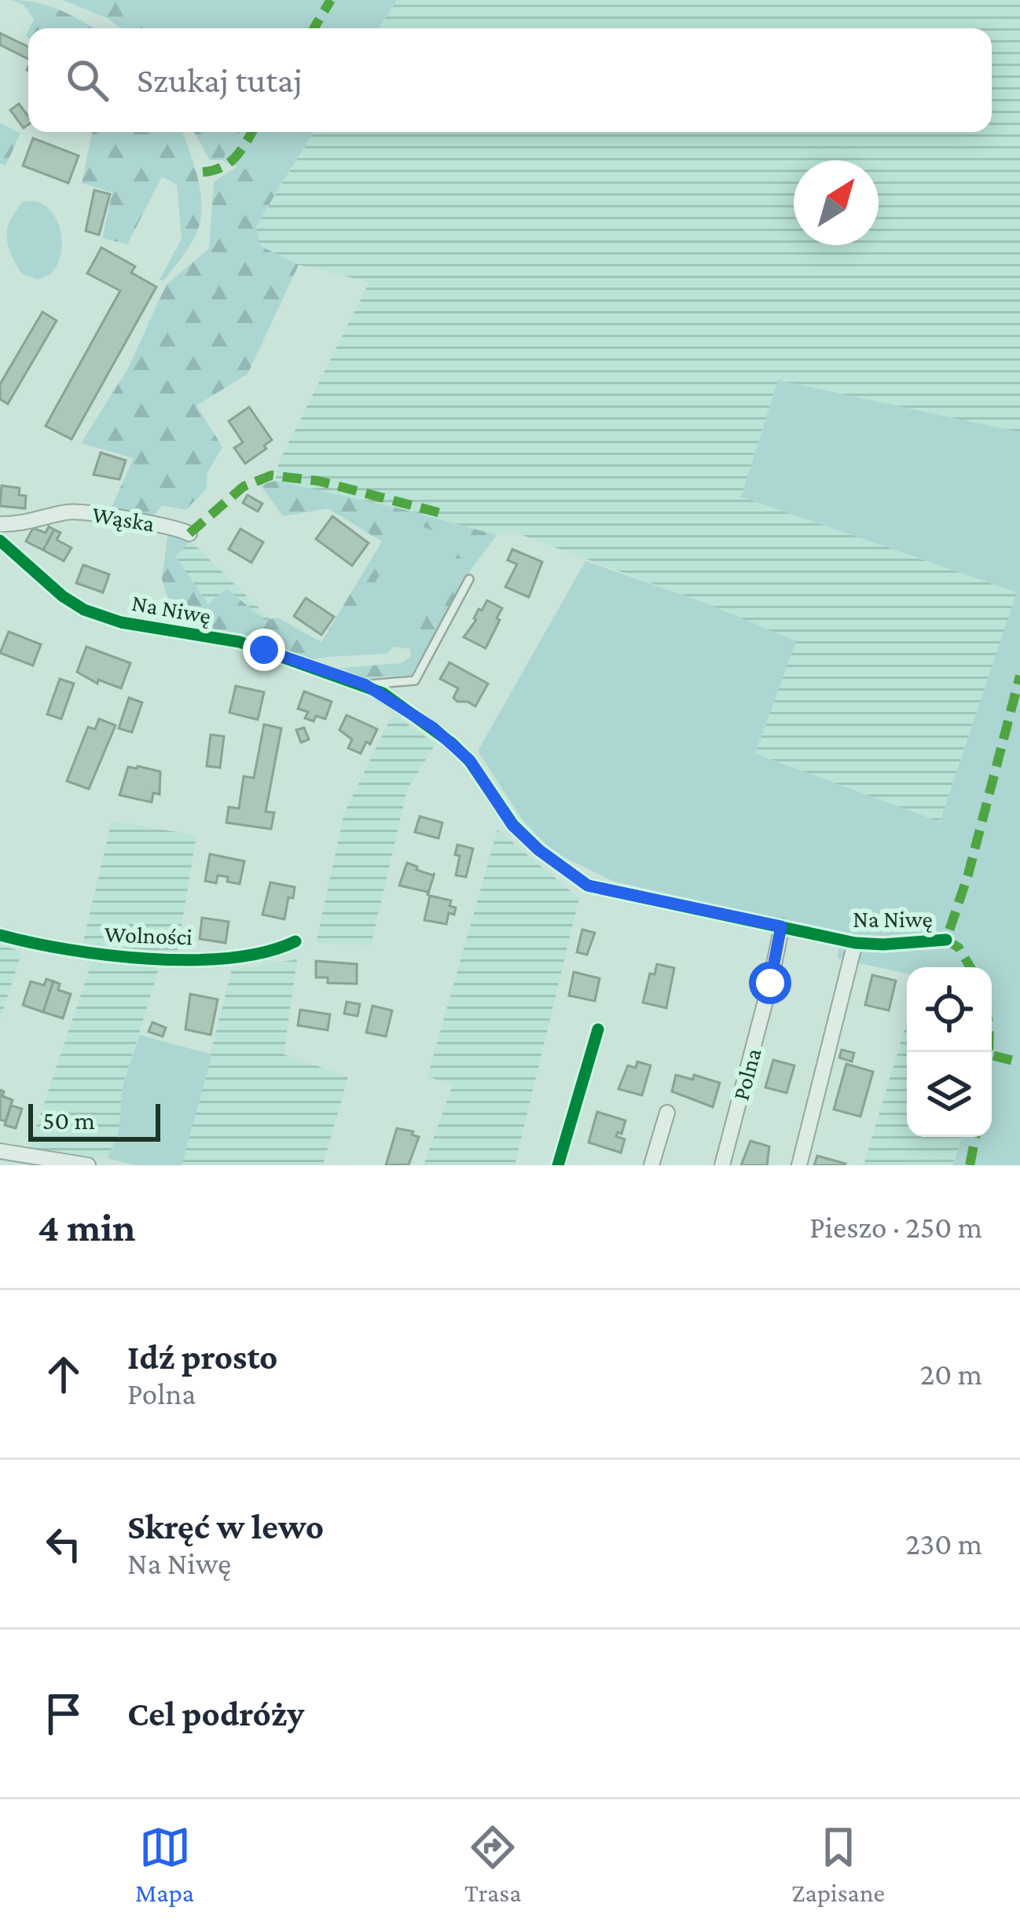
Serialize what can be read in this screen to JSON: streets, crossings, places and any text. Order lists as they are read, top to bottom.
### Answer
{
  "streets": {
    "street": [
      "Wąska",
      "Na Niwę",
      "Wolności",
      "Polna"
    ]
  },
  "crossings": [
    ["Na Niwę", "Polna"]
  ],
  "scale_bar": "50 m",
  "north": "top right",
  "page": {
    "search": "Szukaj tutaj",
    "scale": "50 m",
    "heading": ["4 min", "Pieszo · 250 m"],
    "list": [
      ["Idź prosto", "Polna", "20 m"],
      ["Skręć w lewo", "Na Niwę", "230 m"],
      "Cel podróży"
    ],
    "nav": ["Mapa", "Trasa", "Zapisane"]
  }
}
